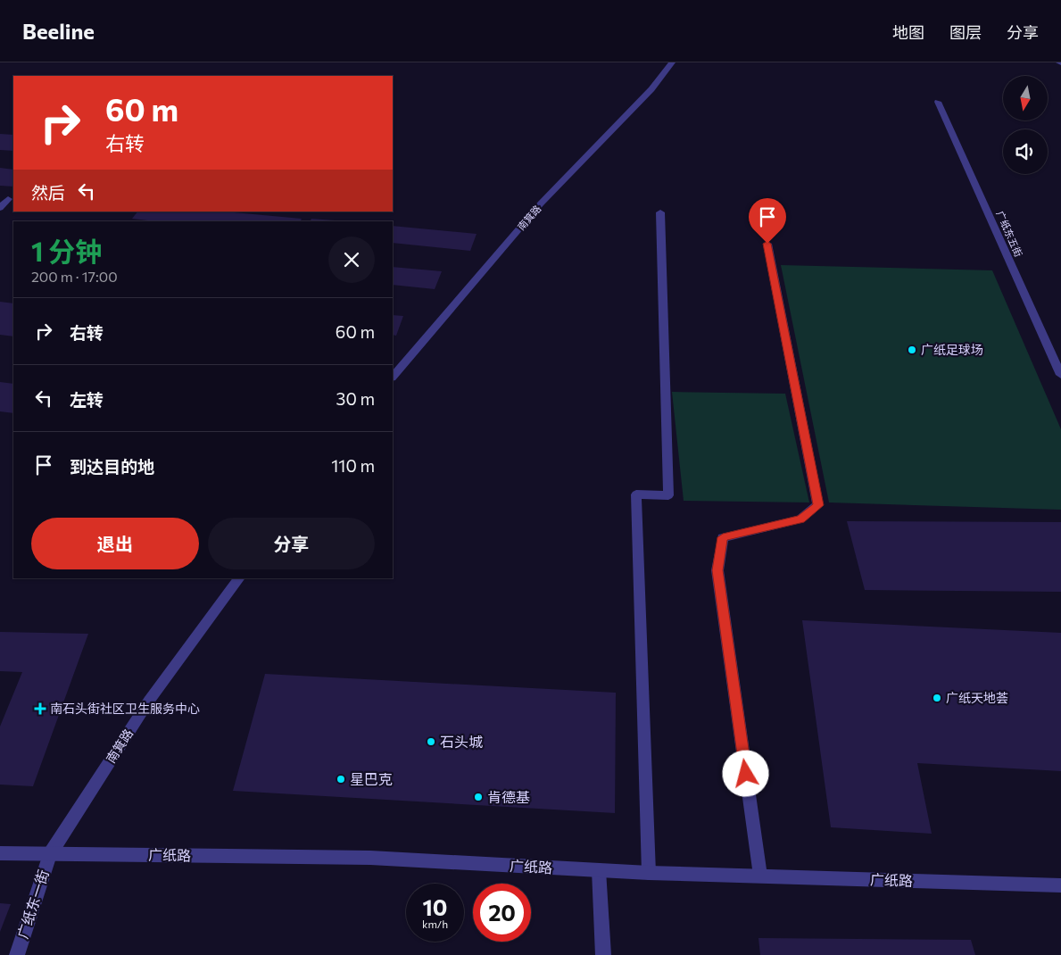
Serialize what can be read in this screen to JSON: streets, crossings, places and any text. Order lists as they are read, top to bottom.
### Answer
{
  "streets": {
    "street": [
      "南箕路",
      "广纸东五街",
      "广纸路",
      "广纸东一街"
    ]
  },
  "crossings": [
    ["南箕路", "广纸路"],
    ["南箕路", "广纸东一街"],
    ["广纸路", "广纸东一街"]
  ],
  "places": {
    "other": [
      "广纸足球场",
      "广纸天地荟",
      "石头城",
      "星巴克",
      "肯德基"
    ],
    "health": ["南石头街社区卫生服务中心"]
  },
  "north": "bottom",
  "page": {
    "header": "Beeline",
    "nav": ["地图", "图层", "分享"],
    "turn": ["60 m", "右转"],
    "then": "然后",
    "heading": ["1 分钟", "200 m · 17:00"],
    "list": [
      {
        "name": "右转",
        "value": "60 m"
      },
      {
        "name": "左转",
        "value": "30 m"
      },
      {
        "name": "到达目的地",
        "value": "110 m"
      }
    ],
    "buttons": ["退出", "分享"],
    "speed": "10 km/h",
    "limit": "20"
  }
}
